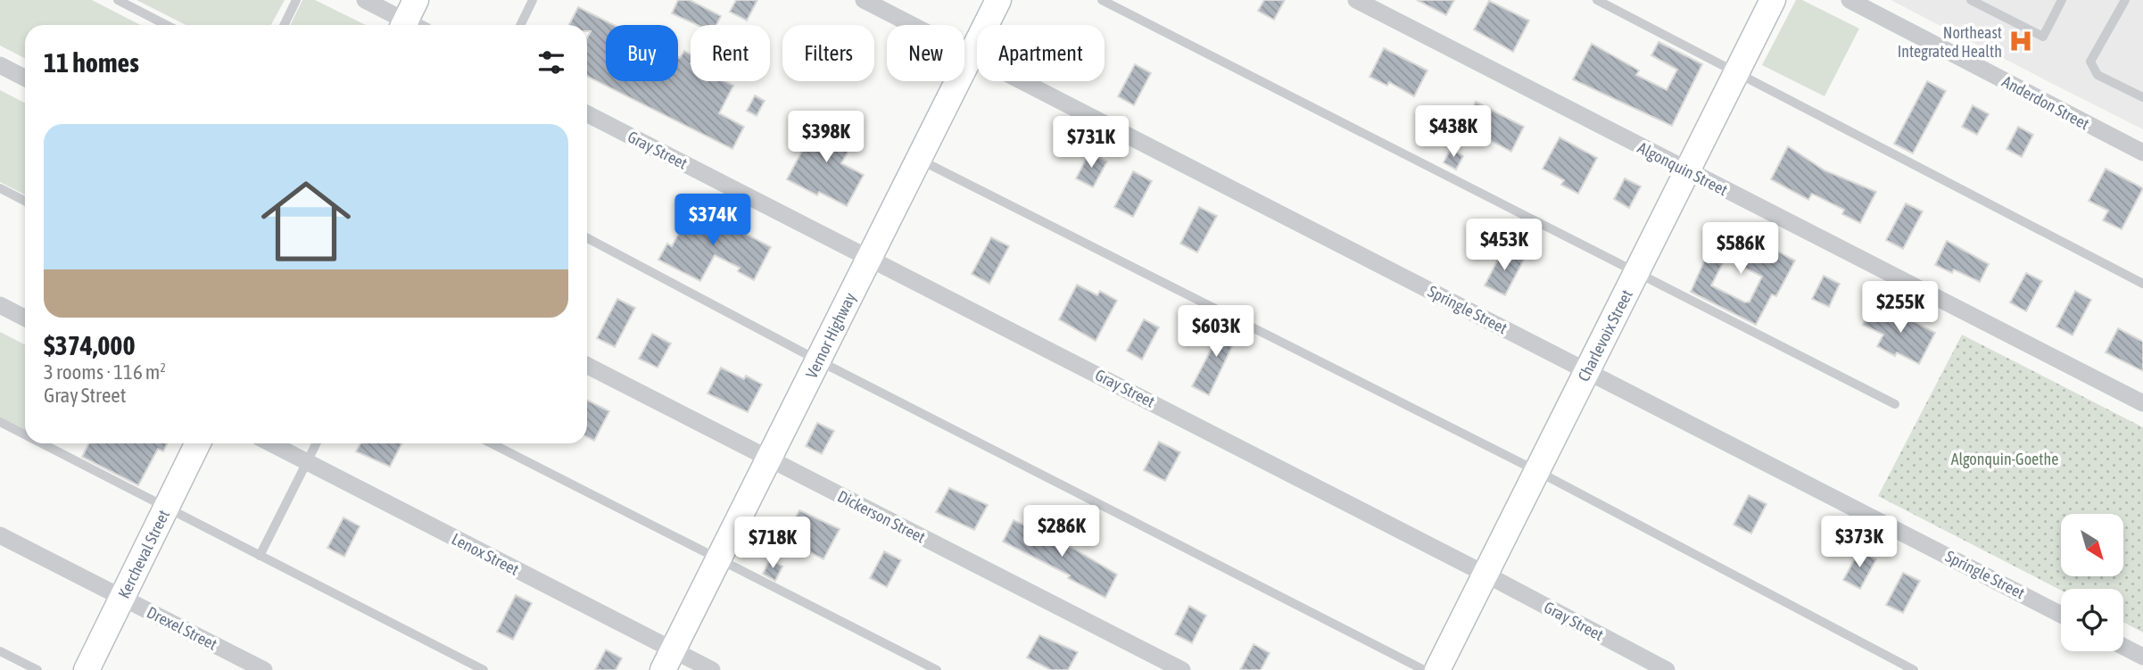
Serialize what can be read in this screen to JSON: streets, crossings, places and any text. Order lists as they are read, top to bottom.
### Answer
{
  "streets": {
    "street": [
      "Anderdon Street",
      "Gray Street",
      "Algonquin Street",
      "Springle Street",
      "Vernor Highway",
      "Charlevoix Street",
      "Dickerson Street",
      "Kercheval Street",
      "Lenox Street",
      "Drexel Street"
    ]
  },
  "crossings": [
    ["Gray Street", "Vernor Highway"],
    ["Gray Street", "Charlevoix Street"],
    ["Algonquin Street", "Charlevoix Street"],
    ["Springle Street", "Vernor Highway"],
    ["Springle Street", "Charlevoix Street"],
    ["Vernor Highway", "Dickerson Street"],
    ["Vernor Highway", "Lenox Street"],
    ["Kercheval Street", "Drexel Street"]
  ],
  "parks": ["Algonquin-Goethe"],
  "places": {
    "hospital": ["Northeast Integrated Health"]
  },
  "north": "bottom right",
  "page": {
    "chip": [
      "Buy",
      "Rent",
      "Filters",
      "New",
      "Apartment"
    ],
    "heading": "11 homes",
    "list": [
      {
        "name": "$374,000",
        "note": "3 rooms · 116 m² · Gray Street"
      }
    ],
    "price": [
      "$438K",
      "$398K",
      "$731K",
      "$374K",
      "$453K",
      "$586K",
      "$255K",
      "$603K",
      "$286K",
      "$373K",
      "$718K"
    ]
  }
}
